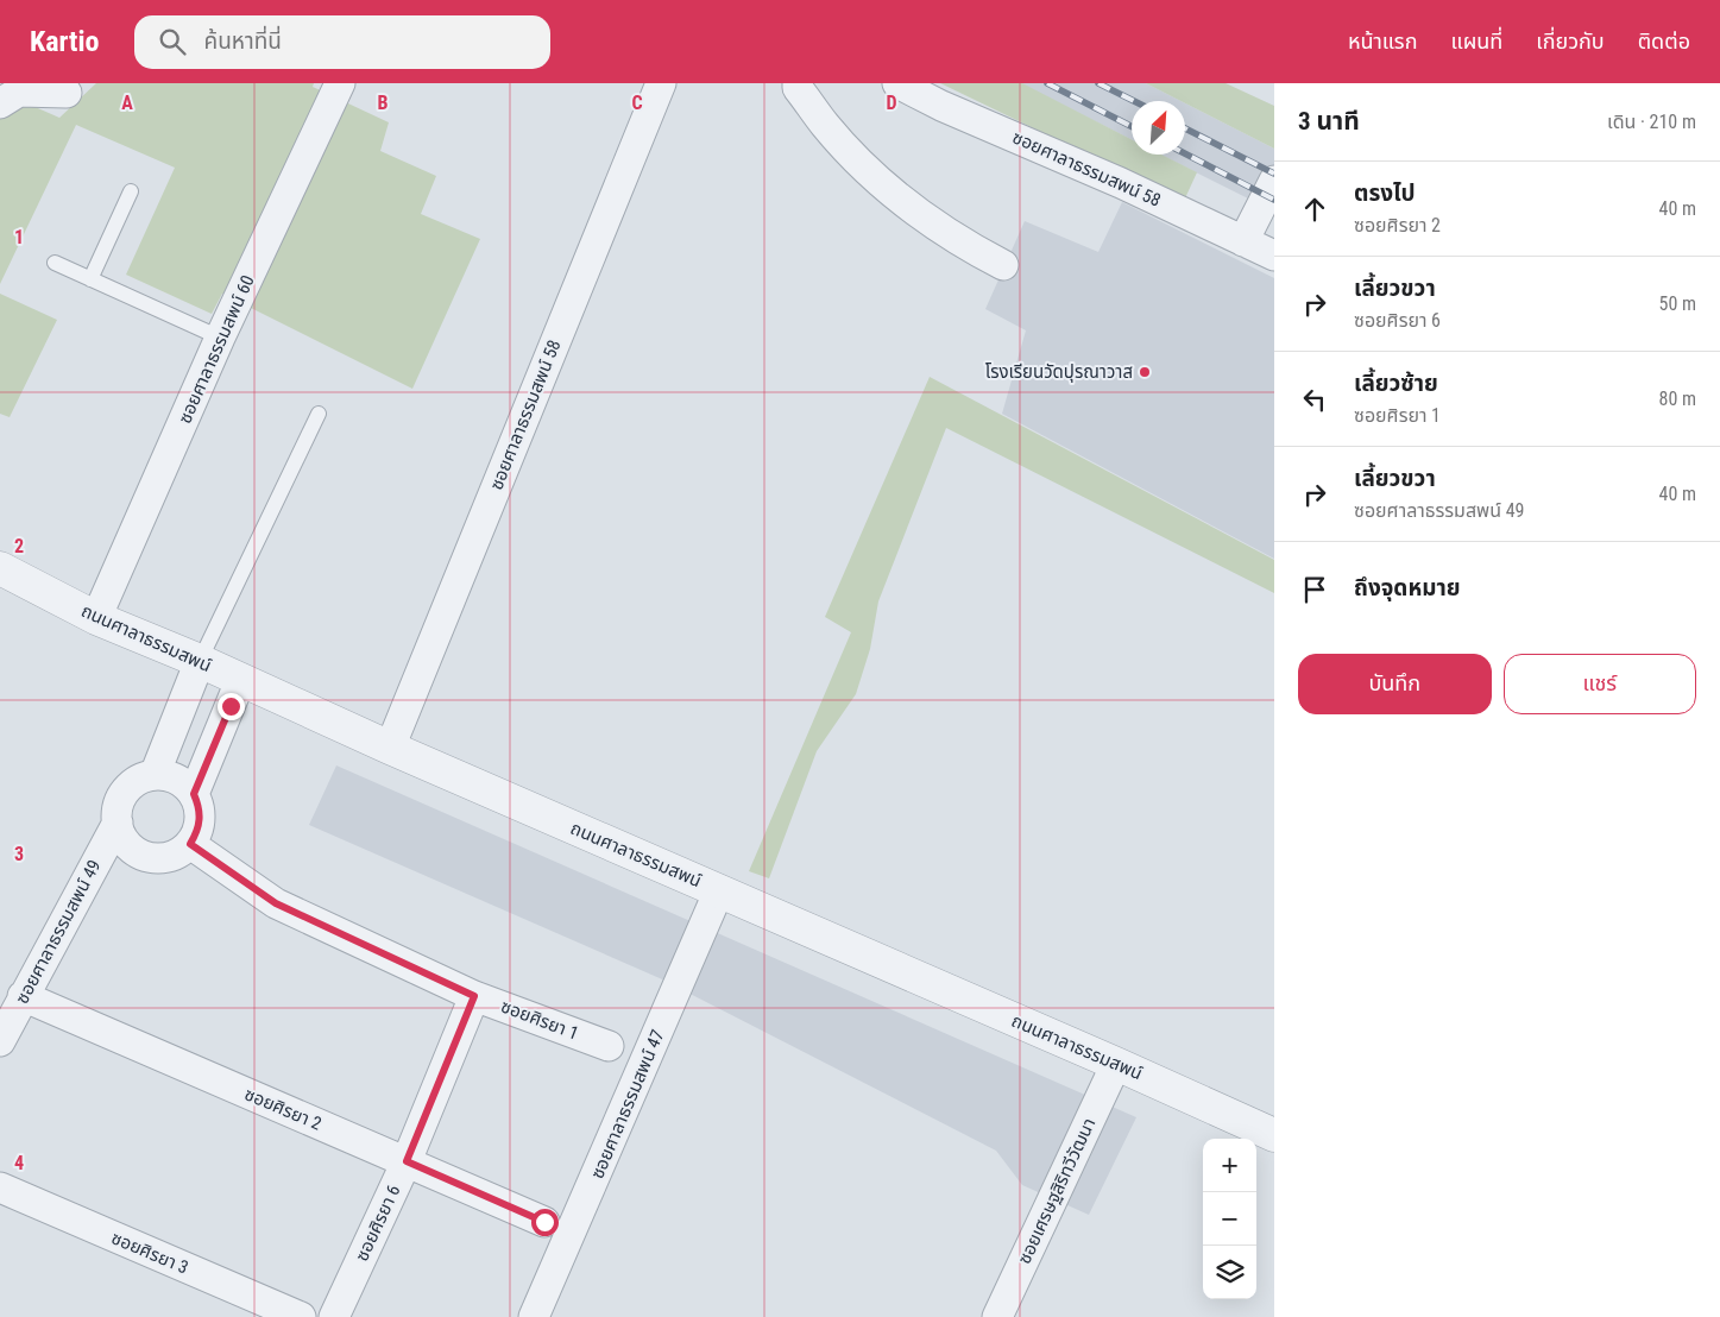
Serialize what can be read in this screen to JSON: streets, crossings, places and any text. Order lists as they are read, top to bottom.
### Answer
{
  "streets": {
    "street": [
      "ซอยศาลาธรรมสพน์ 58",
      "ซอยศาลาธรรมสพน์ 60",
      "ถนนศาลาธรรมสพน์",
      "ซอยศาลาธรรมสพน์ 49",
      "ซอยศิรยา 1",
      "ซอยศาลาธรรมสพน์ 47",
      "ซอยศิรยา 2",
      "ซอยเศรษฐสิริทวีวัฒนา",
      "ซอยศิรยา 6",
      "ซอยศิรยา 3"
    ]
  },
  "crossings": [
    ["ซอยศาลาธรรมสพน์ 58", "ถนนศาลาธรรมสพน์"],
    ["ซอยศาลาธรรมสพน์ 60", "ถนนศาลาธรรมสพน์"],
    ["ถนนศาลาธรรมสพน์", "ซอยศาลาธรรมสพน์ 47"],
    ["ถนนศาลาธรรมสพน์", "ซอยเศรษฐสิริทวีวัฒนา"],
    ["ซอยศาลาธรรมสพน์ 49", "ซอยศิรยา 1"],
    ["ซอยศาลาธรรมสพน์ 49", "ซอยศิรยา 2"],
    ["ซอยศิรยา 1", "ซอยศิรยา 6"],
    ["ซอยศิรยา 2", "ซอยศิรยา 6"]
  ],
  "places": ["โรงเรียนวัดปุรณาวาส"],
  "north": "top right",
  "page": {
    "header": "Kartio",
    "search": "ค้นหาที่นี่",
    "nav": [
      "หน้าแรก",
      "แผนที่",
      "เกี่ยวกับ",
      "ติดต่อ"
    ],
    "heading": ["3 นาที", "เดิน · 210 m"],
    "list": [
      ["ตรงไป", "ซอยศิรยา 2", "40 m"],
      ["เลี้ยวขวา", "ซอยศิรยา 6", "50 m"],
      ["เลี้ยวซ้าย", "ซอยศิรยา 1", "80 m"],
      ["เลี้ยวขวา", "ซอยศาลาธรรมสพน์ 49", "40 m"],
      "ถึงจุดหมาย"
    ],
    "buttons": ["บันทึก", "แชร์"],
    "map_buttons": ["+", "−"]
  },
  "grid": {
    "columns": [
      "A",
      "B",
      "C",
      "D"
    ],
    "rows": [
      "1",
      "2",
      "3",
      "4"
    ]
  }
}
